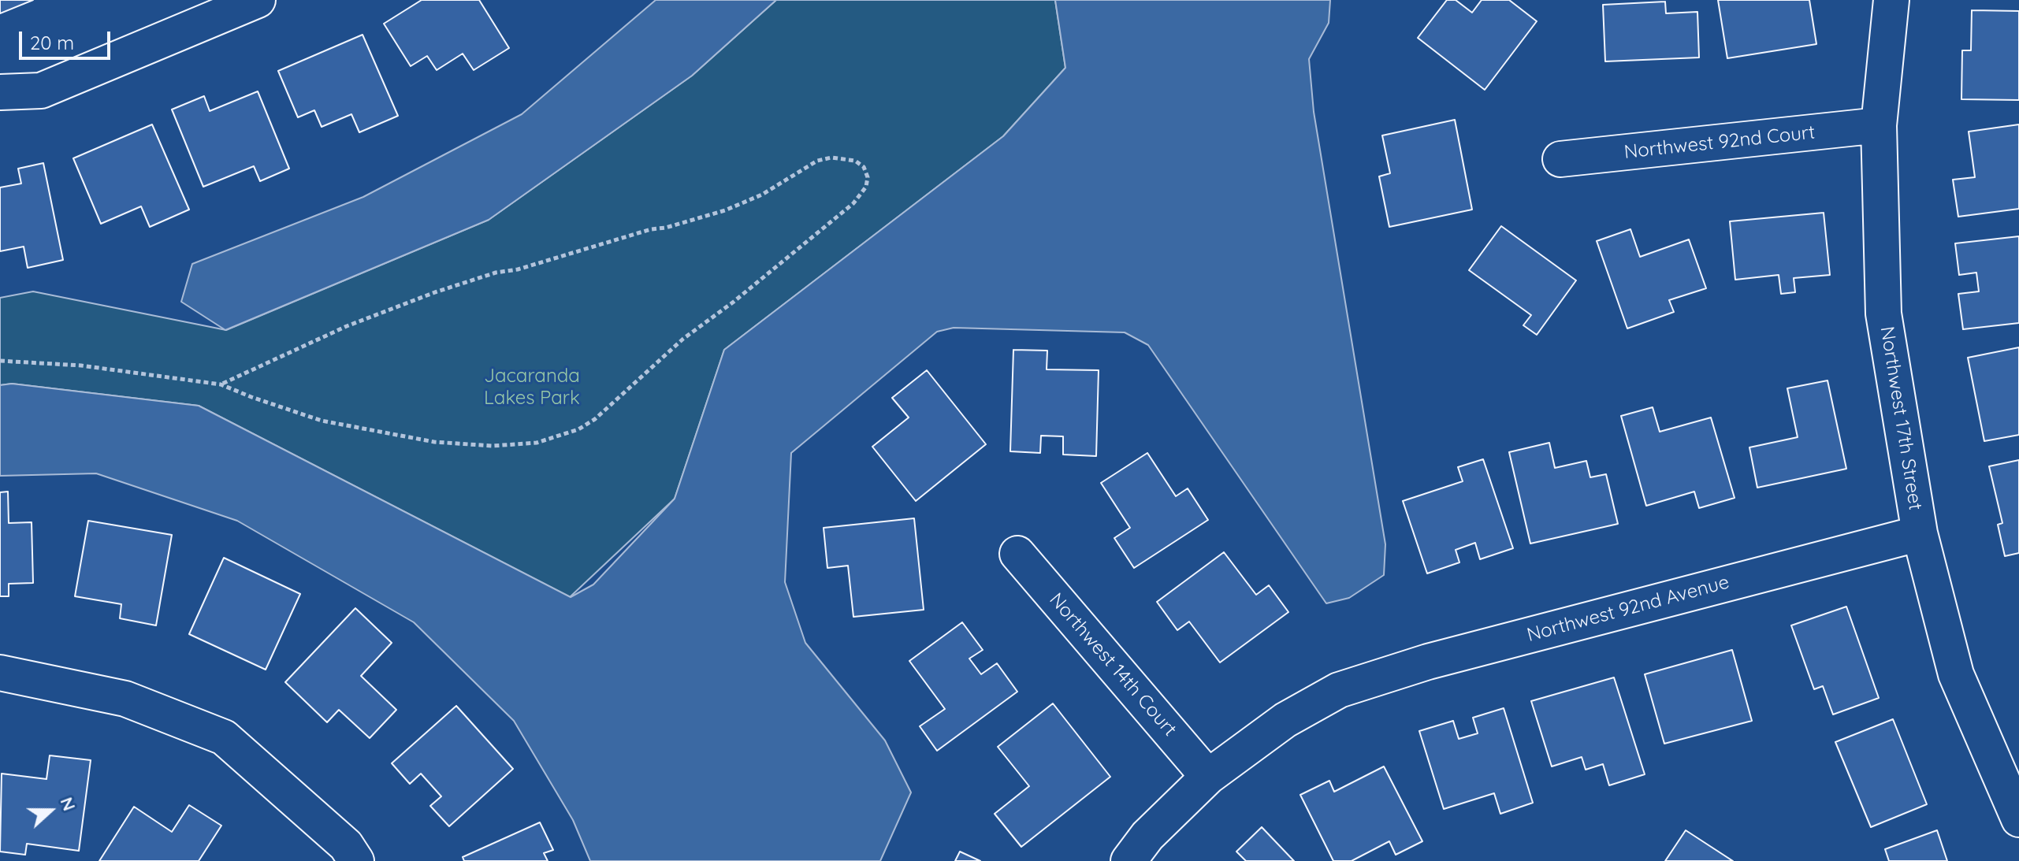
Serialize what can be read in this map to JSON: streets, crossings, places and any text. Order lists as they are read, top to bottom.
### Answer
{
  "streets": {
    "street": [
      "Northwest 92nd Court",
      "Northwest 17th Street",
      "Northwest 92nd Avenue",
      "Northwest 14th Court"
    ]
  },
  "crossings": [
    ["Northwest 92nd Court", "Northwest 17th Street"],
    ["Northwest 17th Street", "Northwest 92nd Avenue"],
    ["Northwest 92nd Avenue", "Northwest 14th Court"]
  ],
  "parks": ["Jacaranda Lakes Park"],
  "scale_bar": "20 m",
  "north": "right"
}
